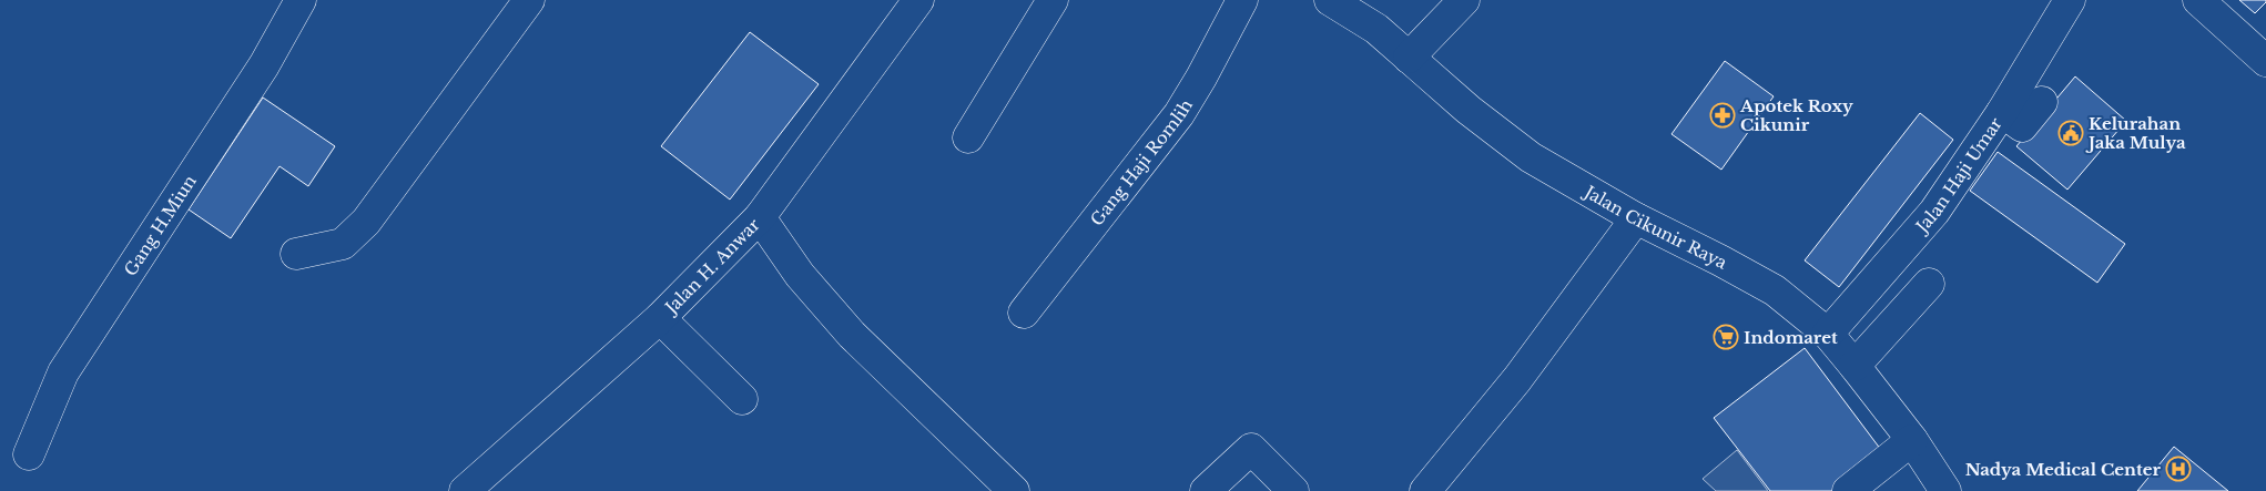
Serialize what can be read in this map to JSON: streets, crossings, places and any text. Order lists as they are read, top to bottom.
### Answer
{
  "streets": {
    "street": [
      "Gang Haji Romlih",
      "Jalan Haji Umar",
      "Gang H.Miun",
      "Jalan Cikunir Raya",
      "Jalan H. Anwar"
    ]
  },
  "crossings": [
    ["Jalan Haji Umar", "Jalan Cikunir Raya"]
  ],
  "places": {
    "pharmacy": ["Apotek Roxy Cikunir"],
    "public building": ["Kelurahan Jaka Mulya"],
    "supermarket": ["Indomaret"],
    "hospital": ["Nadya Medical Center"]
  }
}
